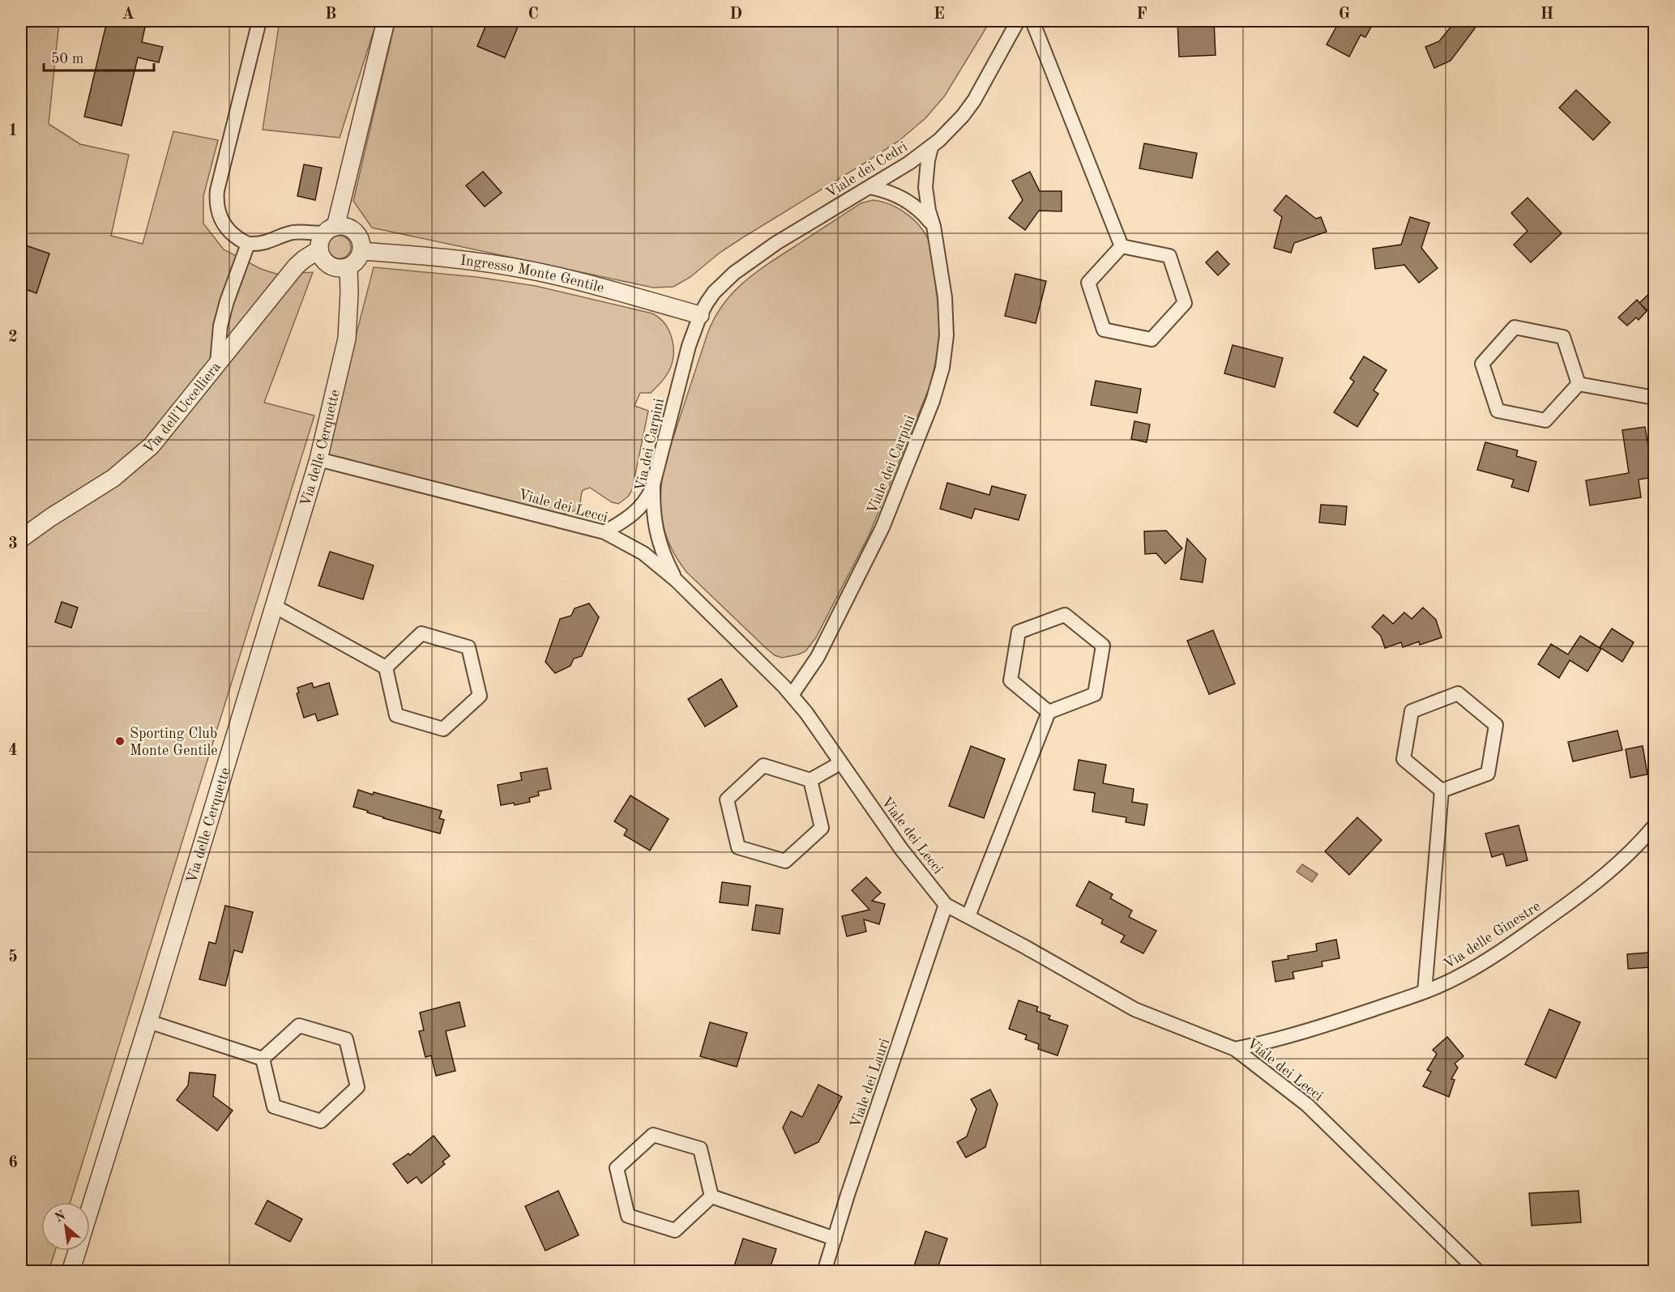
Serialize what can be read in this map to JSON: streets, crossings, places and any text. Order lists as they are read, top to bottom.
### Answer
{
  "streets": {
    "street": [
      "Viale dei Cedri",
      "Ingresso Monte Gentile",
      "Via dell'Uccelliera",
      "Via dei Carpini",
      "Via delle Cerquette",
      "Viale dei Carpini",
      "Viale dei Lecci",
      "Via delle Ginestre",
      "Viale dei Lauri"
    ]
  },
  "crossings": [
    ["Viale dei Cedri", "Ingresso Monte Gentile"],
    ["Viale dei Cedri", "Via dei Carpini"],
    ["Viale dei Cedri", "Viale dei Carpini"],
    ["Ingresso Monte Gentile", "Via dell'Uccelliera"],
    ["Ingresso Monte Gentile", "Via dei Carpini"],
    ["Ingresso Monte Gentile", "Via delle Cerquette"],
    ["Via dell'Uccelliera", "Via delle Cerquette"],
    ["Via dei Carpini", "Viale dei Lecci"],
    ["Via delle Cerquette", "Viale dei Lecci"],
    ["Viale dei Carpini", "Viale dei Lecci"],
    ["Viale dei Lecci", "Via delle Ginestre"],
    ["Viale dei Lecci", "Viale dei Lauri"]
  ],
  "places": ["Sporting Club Monte Gentile"],
  "scale_bar": "50 m",
  "north": "top left",
  "grid": {
    "columns": [
      "A",
      "B",
      "C",
      "D",
      "E",
      "F",
      "G",
      "H"
    ],
    "rows": [
      "1",
      "2",
      "3",
      "4",
      "5",
      "6"
    ]
  }
}
